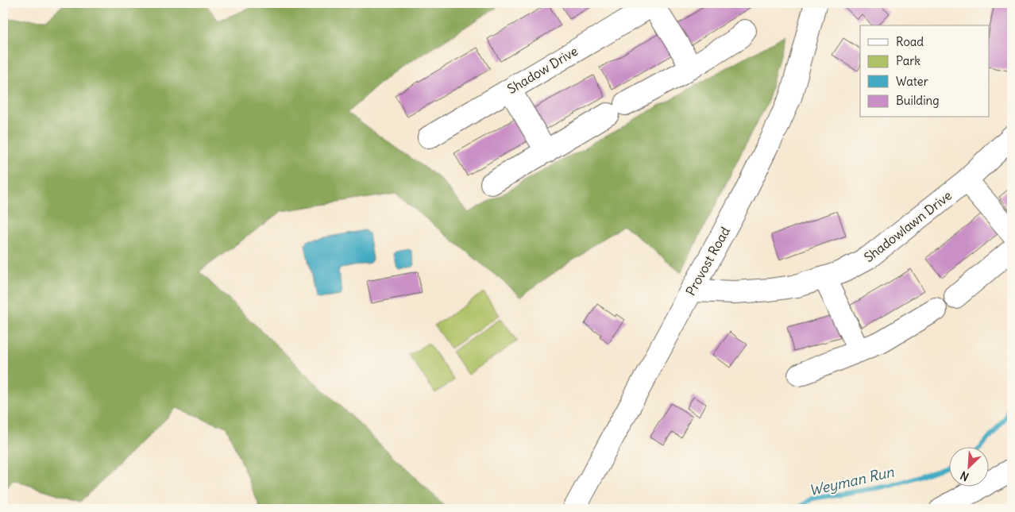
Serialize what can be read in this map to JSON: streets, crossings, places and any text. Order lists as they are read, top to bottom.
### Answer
{
  "streets": {
    "street": ["Shadow Drive", "Shadowlawn Drive", "Provost Road"]
  },
  "crossings": [
    ["Shadowlawn Drive", "Provost Road"]
  ],
  "water": ["Weyman Run"],
  "legend": [
    "Road",
    "Park",
    "Water",
    "Building"
  ],
  "north": "bottom left"
}
